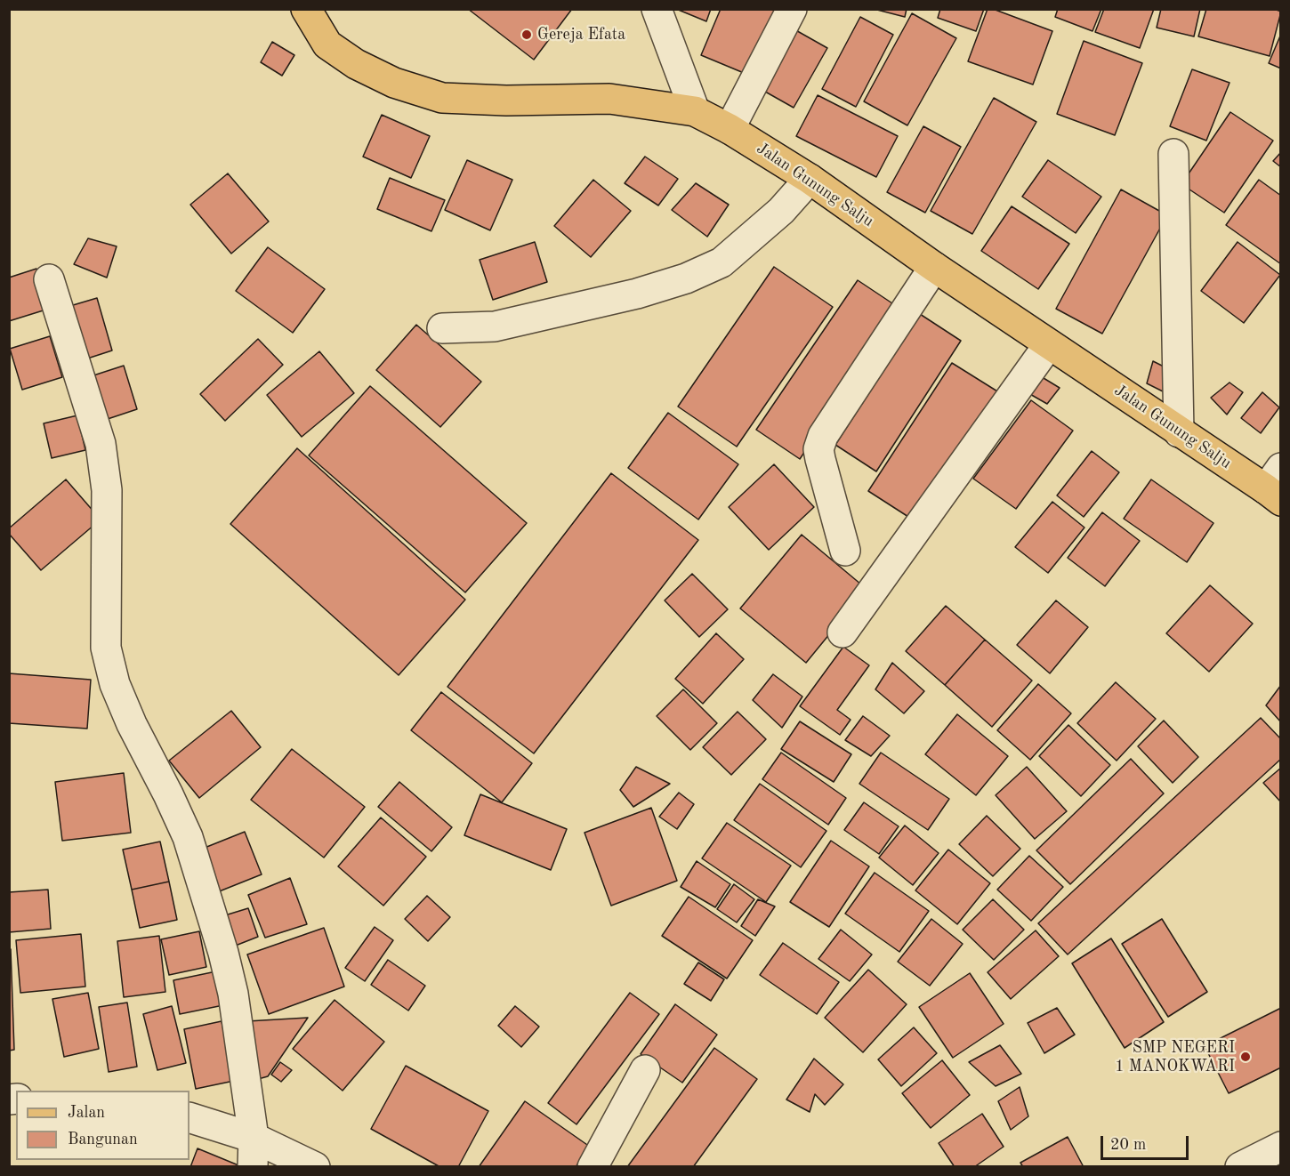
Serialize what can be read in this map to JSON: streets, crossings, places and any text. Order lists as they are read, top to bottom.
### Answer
{
  "streets": {
    "main road": ["Jalan Gunung Salju"]
  },
  "places": ["Gereja Efata", "SMP NEGERI 1 MANOKWARI"],
  "legend": ["Jalan", "Bangunan"],
  "scale_bar": "20 m"
}
